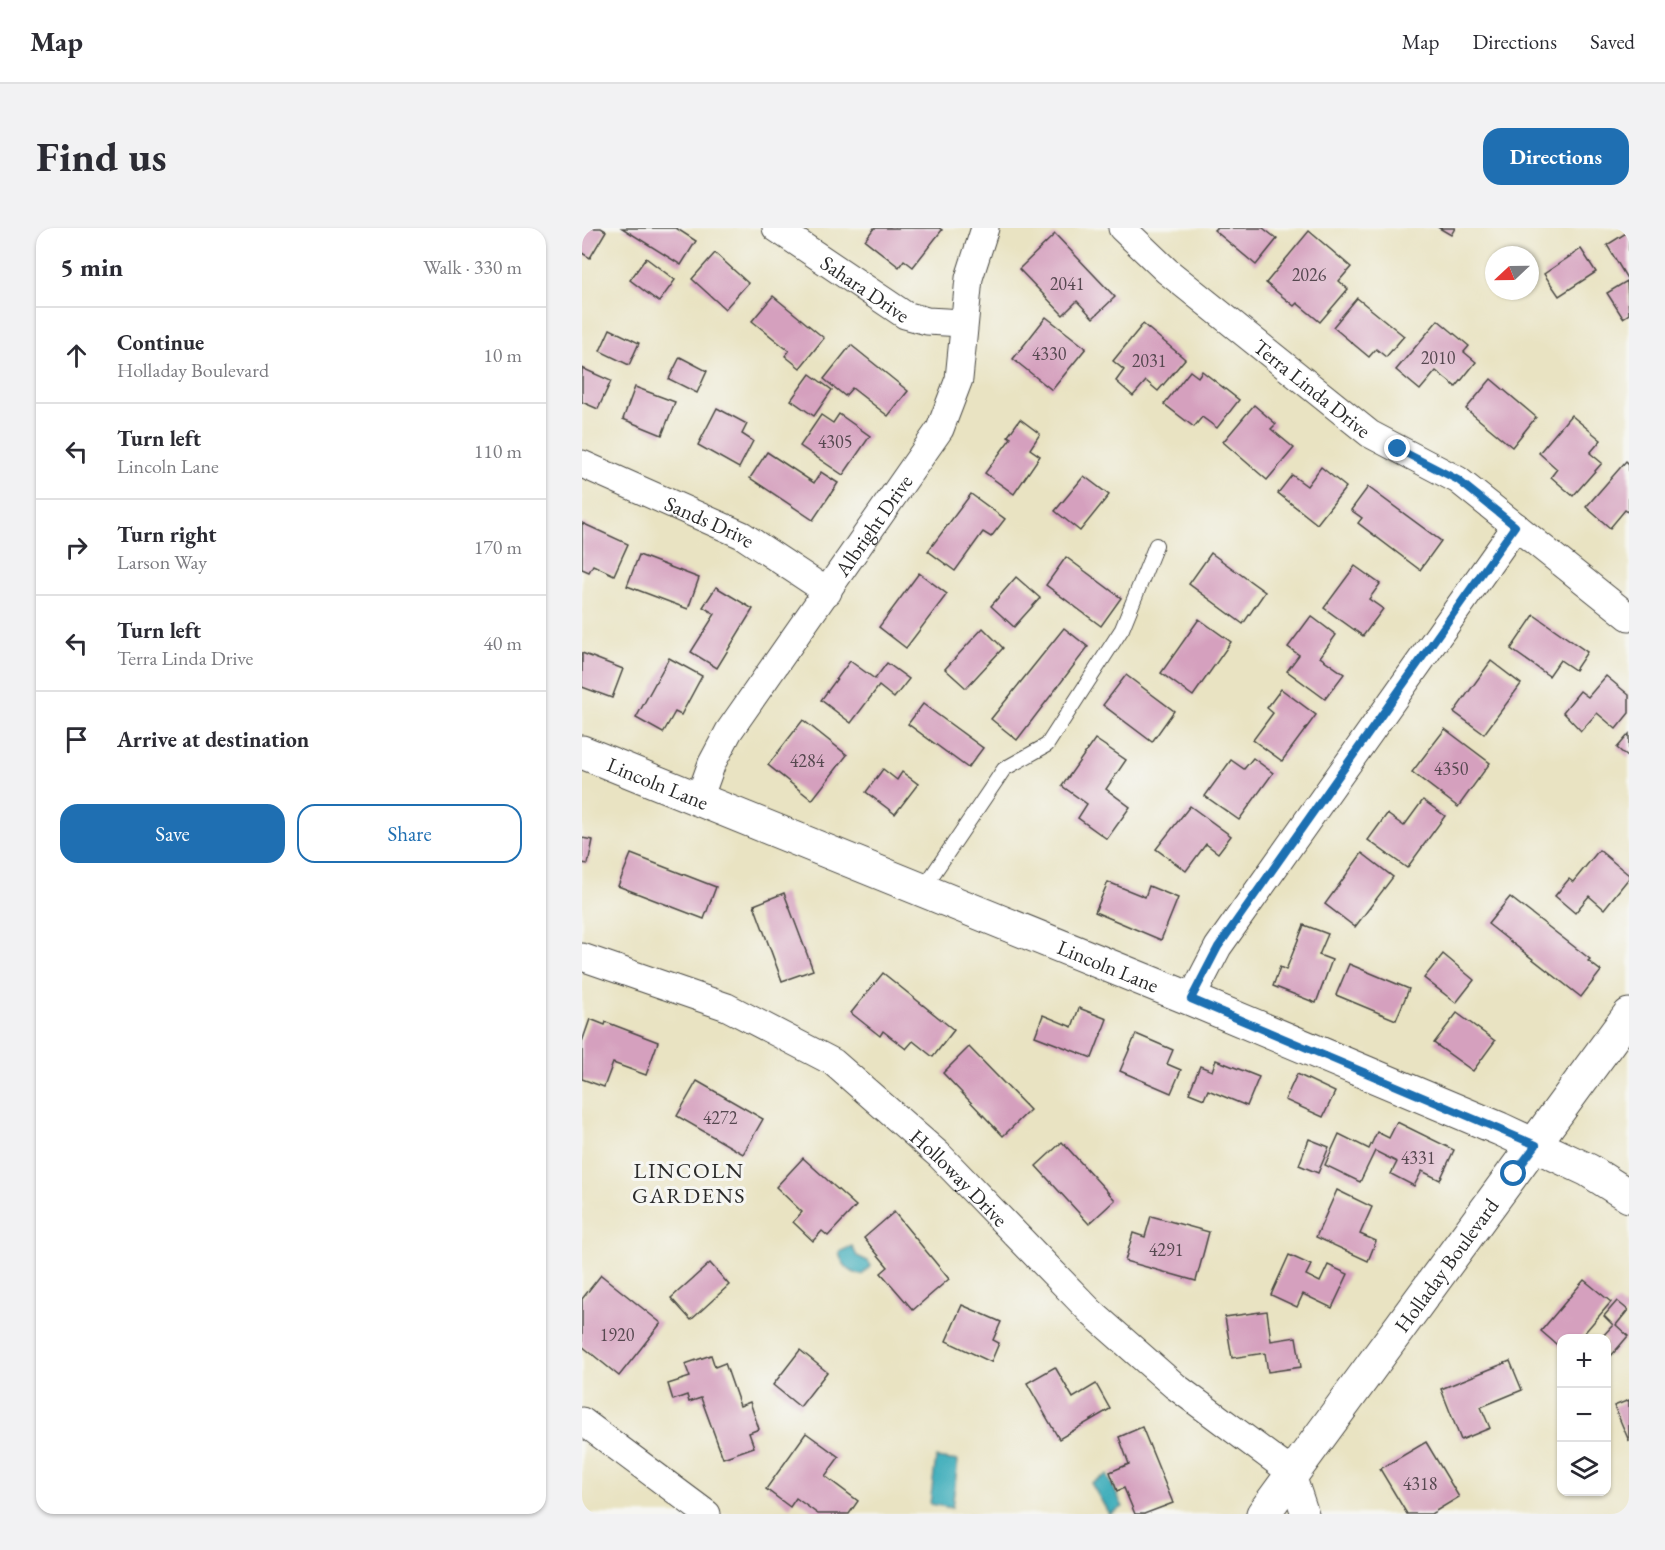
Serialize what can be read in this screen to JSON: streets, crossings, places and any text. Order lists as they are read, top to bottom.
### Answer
{
  "streets": {
    "street": [
      "Sahara Drive",
      "Terra Linda Drive",
      "Sands Drive",
      "Albright Drive",
      "Lincoln Lane",
      "Holloway Drive",
      "Holladay Boulevard"
    ]
  },
  "crossings": [
    ["Sahara Drive", "Albright Drive"],
    ["Sands Drive", "Albright Drive"],
    ["Albright Drive", "Lincoln Lane"],
    ["Lincoln Lane", "Holladay Boulevard"],
    ["Holloway Drive", "Holladay Boulevard"]
  ],
  "districts": ["LINCOLN GARDENS"],
  "house_numbers": [
    "2026",
    "2041",
    "4330",
    "2010",
    "2031",
    "4305",
    "4284",
    "4350",
    "4272",
    "4331",
    "4291",
    "1920",
    "4318"
  ],
  "north": "left",
  "page": {
    "header": "Map",
    "nav": ["Map", "Directions", "Saved"],
    "buttons": [
      "Directions",
      ["Save", "Share"]
    ],
    "title": "Find us",
    "heading": ["5 min", "Walk · 330 m"],
    "list": [
      ["Continue", "Holladay Boulevard", "10 m"],
      ["Turn left", "Lincoln Lane", "110 m"],
      ["Turn right", "Larson Way", "170 m"],
      ["Turn left", "Terra Linda Drive", "40 m"],
      "Arrive at destination"
    ],
    "map_buttons": ["+", "−"]
  }
}
